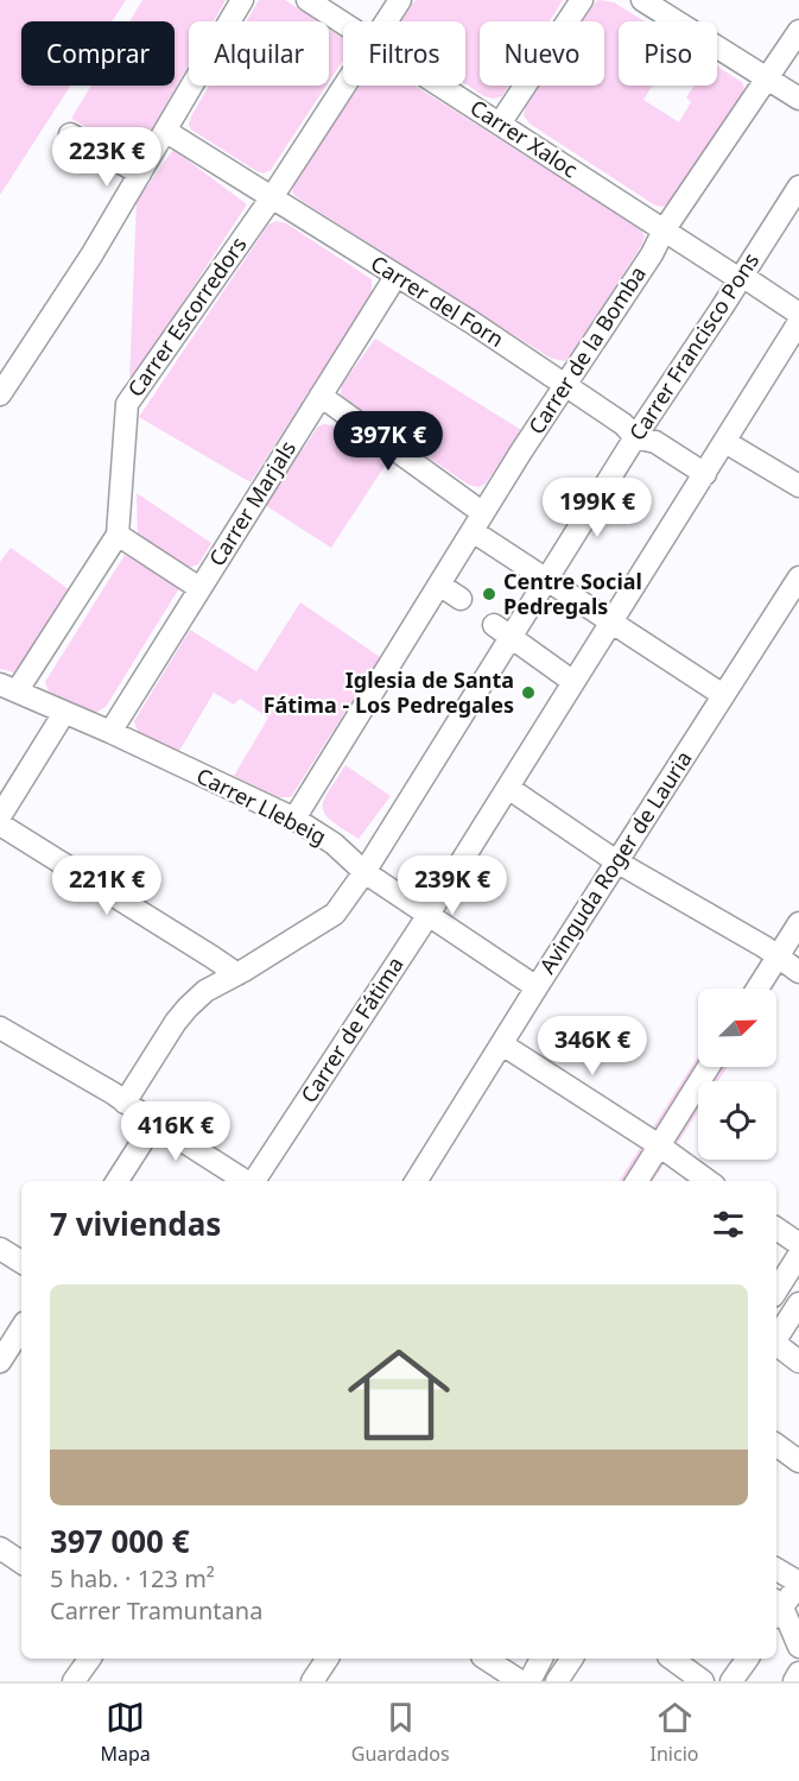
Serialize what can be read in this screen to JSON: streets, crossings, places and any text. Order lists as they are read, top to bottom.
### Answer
{
  "streets": {
    "street": [
      "Carrer Xaloc",
      "Carrer del Forn",
      "Carrer Escorredors",
      "Carrer Francisco Pons",
      "Carrer de la Bomba",
      "Carrer Marjals",
      "Carrer Llebeig",
      "Avinguda Roger de Lauria",
      "Carrer de Fátima"
    ]
  },
  "crossings": [
    ["Carrer Xaloc", "Carrer Francisco Pons"],
    ["Carrer Xaloc", "Carrer de la Bomba"],
    ["Carrer del Forn", "Carrer Escorredors"],
    ["Carrer del Forn", "Carrer Francisco Pons"],
    ["Carrer del Forn", "Carrer de la Bomba"],
    ["Carrer del Forn", "Carrer Marjals"],
    ["Carrer del Forn", "Carrer de Fátima"],
    ["Carrer Escorredors", "Carrer Llebeig"],
    ["Carrer Francisco Pons", "Carrer Llebeig"],
    ["Carrer de la Bomba", "Carrer Llebeig"],
    ["Carrer Marjals", "Carrer Llebeig"],
    ["Carrer Llebeig", "Avinguda Roger de Lauria"],
    ["Carrer Llebeig", "Carrer de Fátima"]
  ],
  "places": ["Centre Social Pedregals", "Iglesia de Santa Fátima - Los Pedregales"],
  "north": "top right",
  "page": {
    "chip": [
      "Comprar",
      "Alquilar",
      "Filtros",
      "Nuevo",
      "Piso"
    ],
    "price": [
      "223K €",
      "397K €",
      "199K €",
      "221K €",
      "239K €",
      "346K €",
      "416K €"
    ],
    "heading": "7 viviendas",
    "list": [
      {
        "name": "397 000 €",
        "note": "5 hab. · 123 m² · Carrer Tramuntana"
      }
    ],
    "tabs": ["Mapa", "Guardados", "Inicio"]
  }
}
